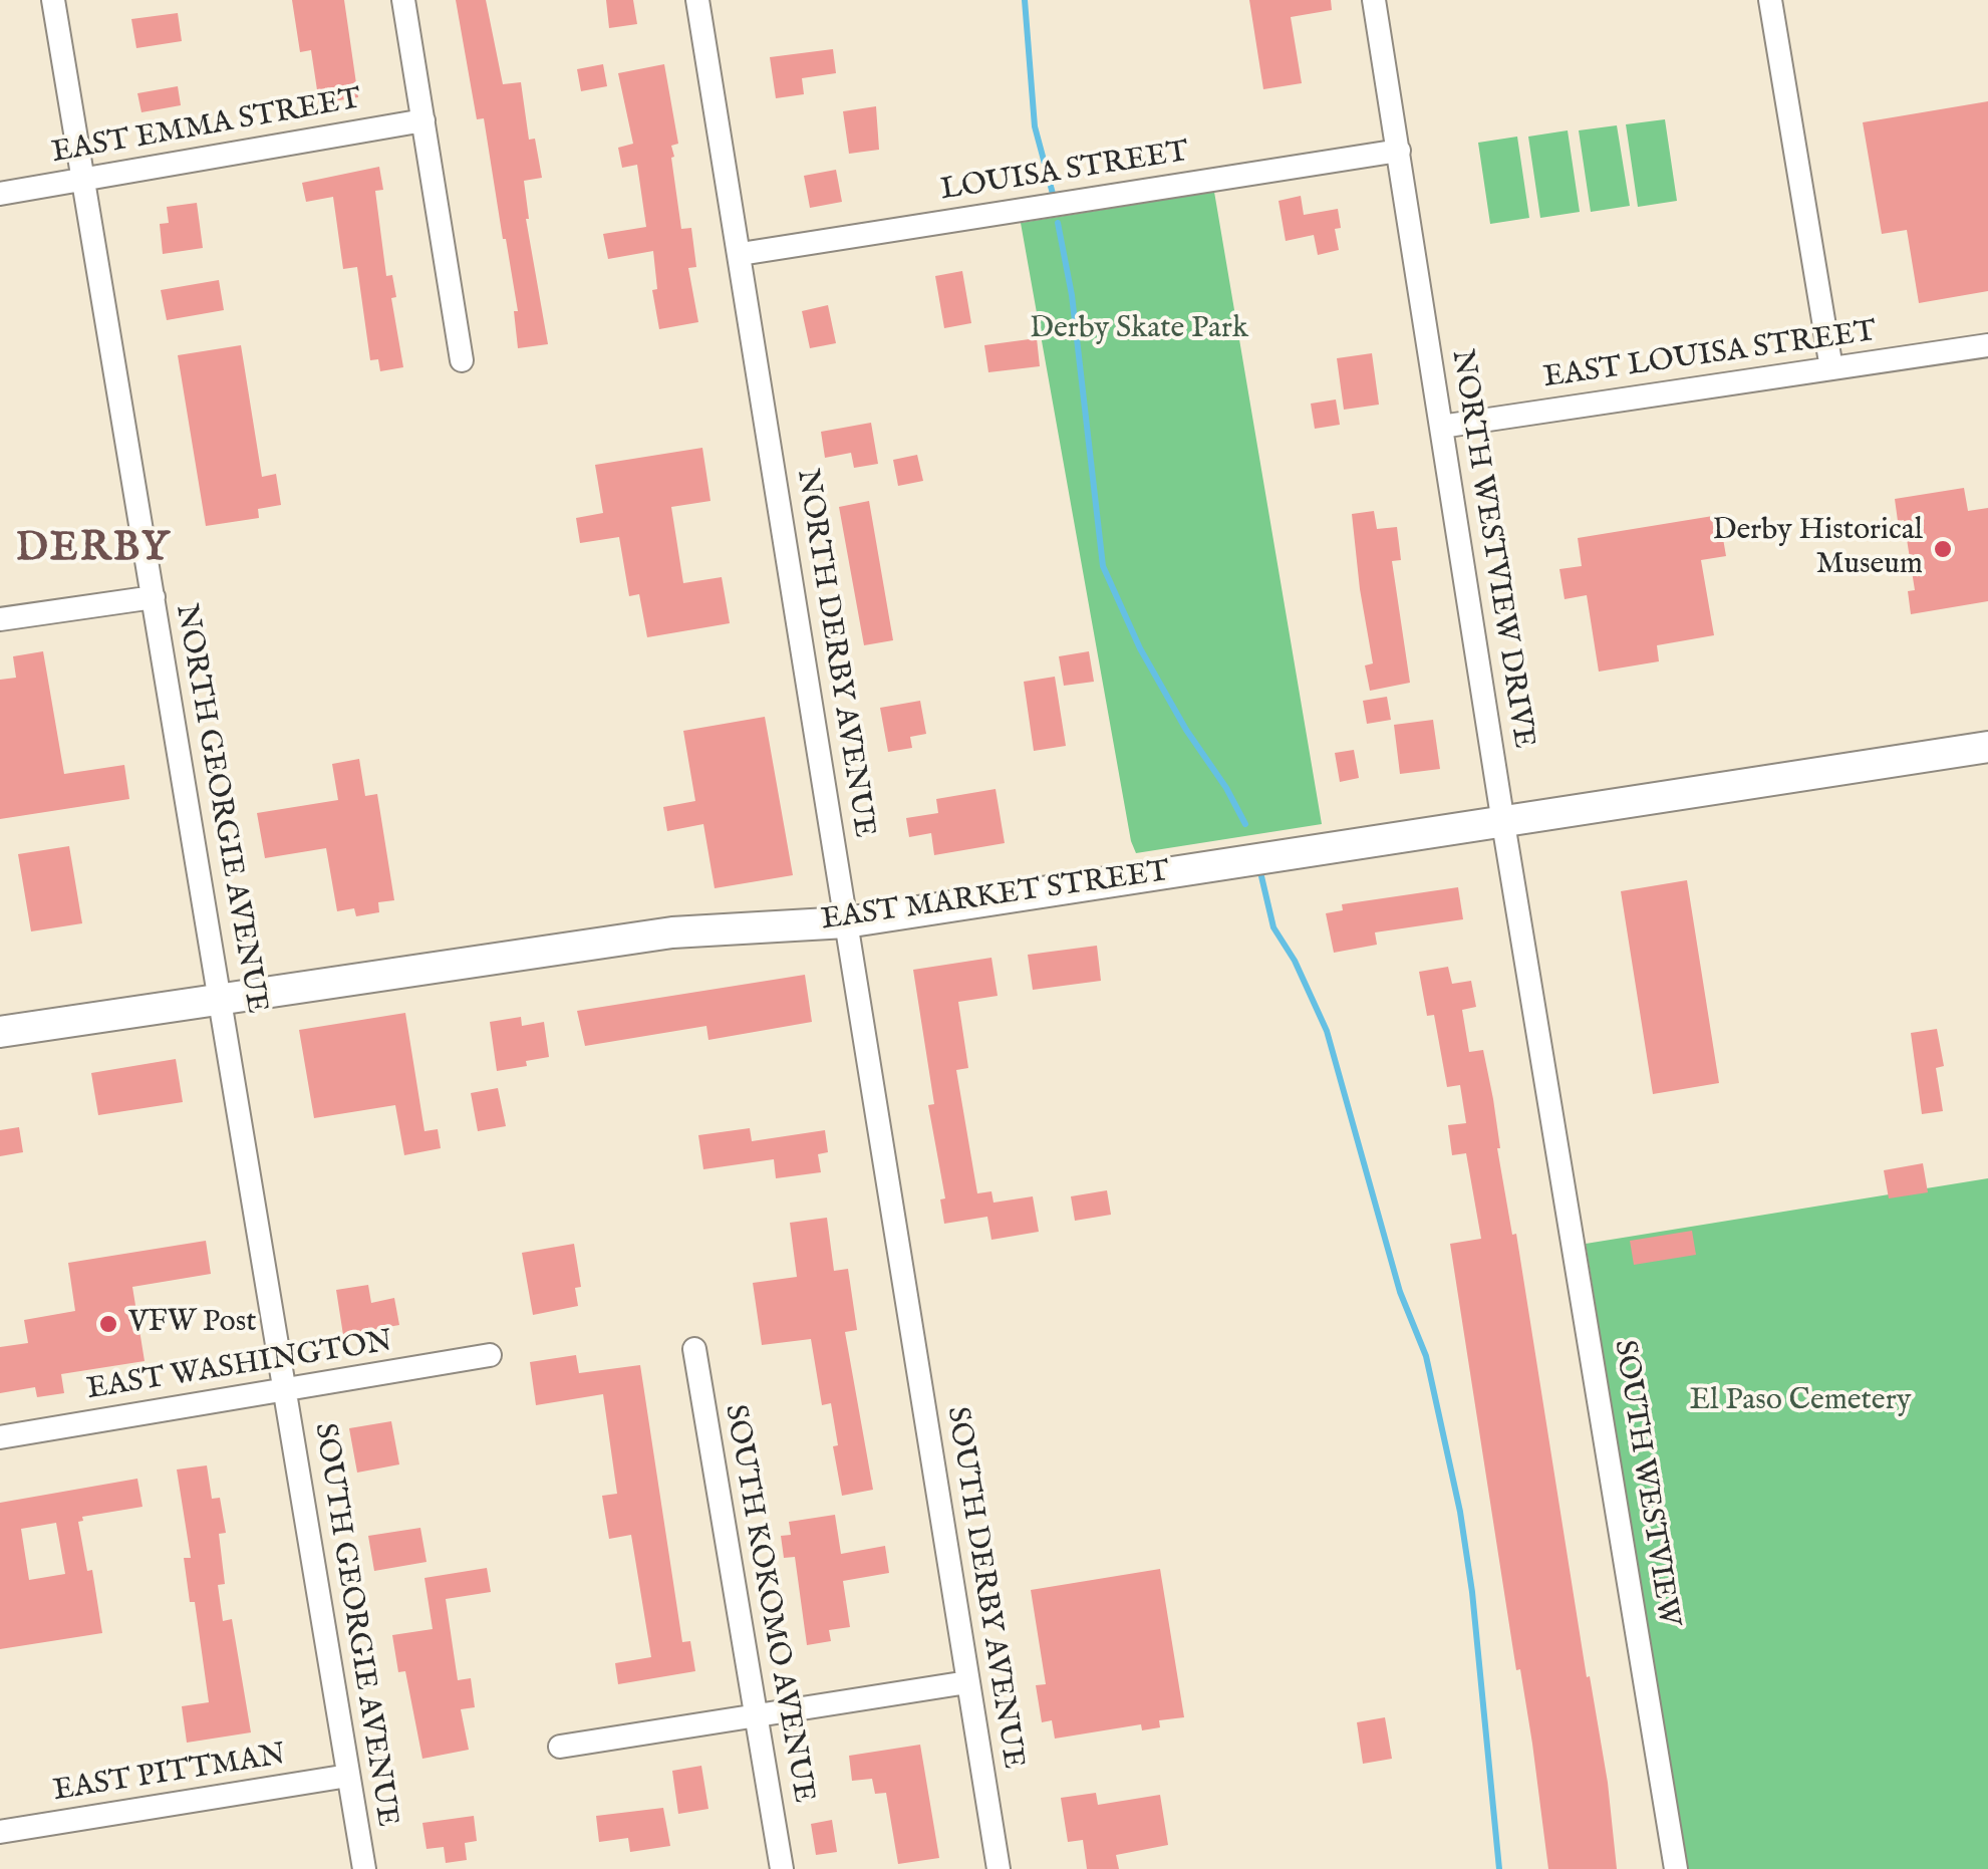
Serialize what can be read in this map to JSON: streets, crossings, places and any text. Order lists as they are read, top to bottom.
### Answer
{
  "streets": {
    "street": [
      "EAST EMMA STREET",
      "LOUISA STREET",
      "EAST LOUISA STREET",
      "NORTH WESTVIEW DRIVE",
      "NORTH DERBY AVENUE",
      "NORTH GEORGIE AVENUE",
      "EAST MARKET STREET",
      "EAST WASHINGTON",
      "SOUTH WESTVIEW",
      "SOUTH DERBY AVENUE",
      "SOUTH KOKOMO AVENUE",
      "SOUTH GEORGIE AVENUE",
      "EAST PITTMAN"
    ]
  },
  "crossings": [
    ["EAST EMMA STREET", "NORTH GEORGIE AVENUE"],
    ["LOUISA STREET", "NORTH WESTVIEW DRIVE"],
    ["LOUISA STREET", "NORTH DERBY AVENUE"],
    ["EAST LOUISA STREET", "NORTH WESTVIEW DRIVE"],
    ["NORTH WESTVIEW DRIVE", "EAST MARKET STREET"],
    ["NORTH WESTVIEW DRIVE", "SOUTH WESTVIEW"],
    ["NORTH DERBY AVENUE", "EAST MARKET STREET"],
    ["NORTH DERBY AVENUE", "SOUTH DERBY AVENUE"],
    ["NORTH GEORGIE AVENUE", "EAST MARKET STREET"],
    ["NORTH GEORGIE AVENUE", "EAST WASHINGTON"],
    ["NORTH GEORGIE AVENUE", "SOUTH GEORGIE AVENUE"],
    ["EAST WASHINGTON", "SOUTH GEORGIE AVENUE"],
    ["SOUTH GEORGIE AVENUE", "EAST PITTMAN"]
  ],
  "districts": ["DERBY"],
  "parks": ["Derby Skate Park", "El Paso Cemetery"],
  "places": ["Derby Historical Museum", "VFW Post"]
}
